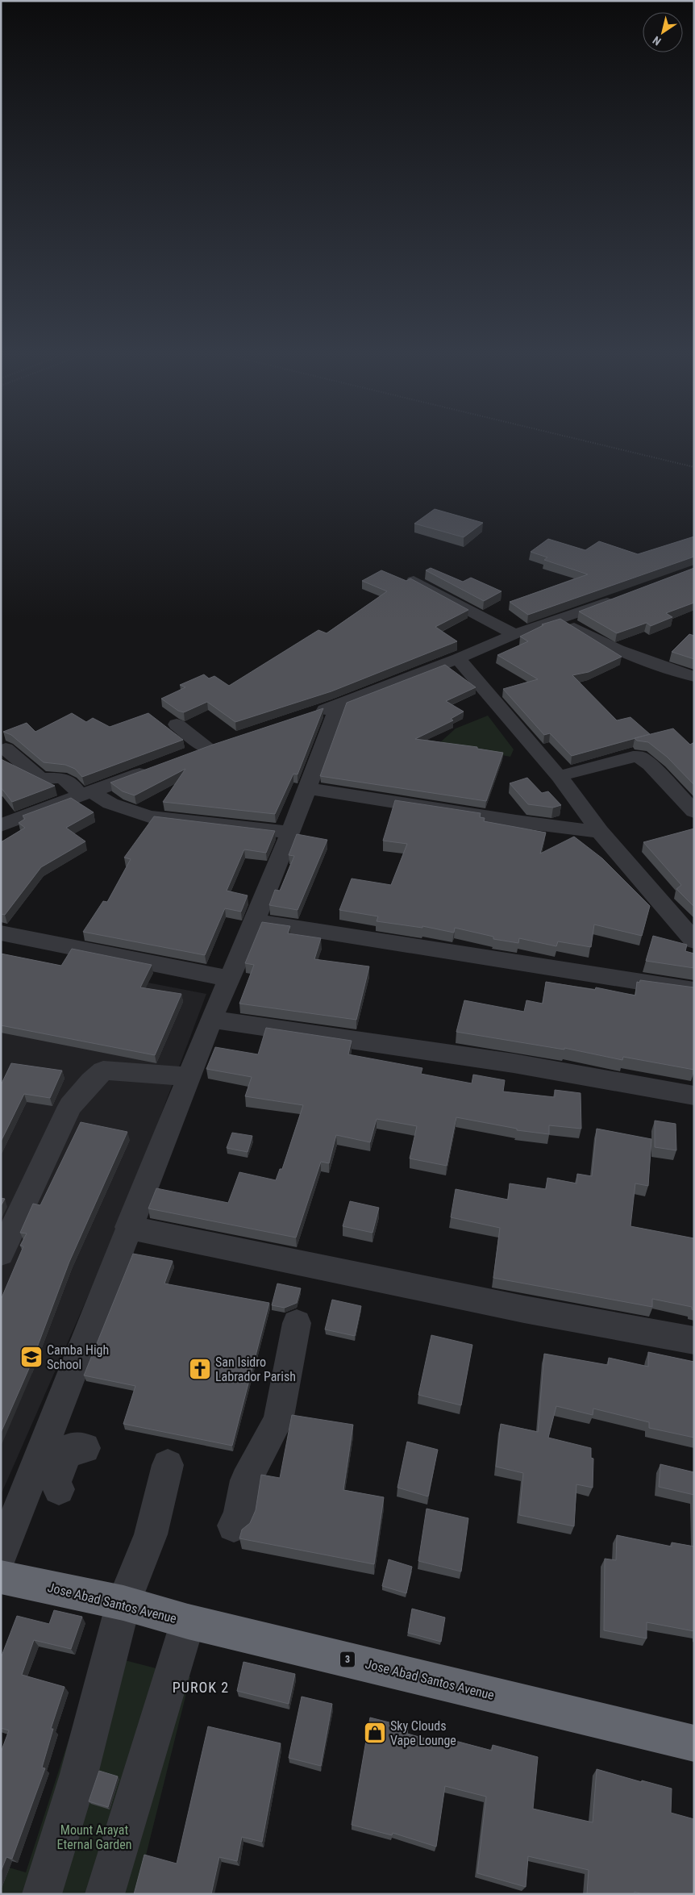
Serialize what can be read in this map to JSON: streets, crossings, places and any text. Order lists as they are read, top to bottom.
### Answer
{
  "streets": {
    "highway": ["Jose Abad Santos Avenue", "3"]
  },
  "districts": ["PUROK 2"],
  "parks": ["Mount Arayat Eternal Garden"],
  "places": {
    "school or university": ["Camba High School"],
    "church": ["San Isidro Labrador Parish"],
    "shop": ["Sky Clouds Vape Lounge"]
  },
  "north": "bottom left"
}
